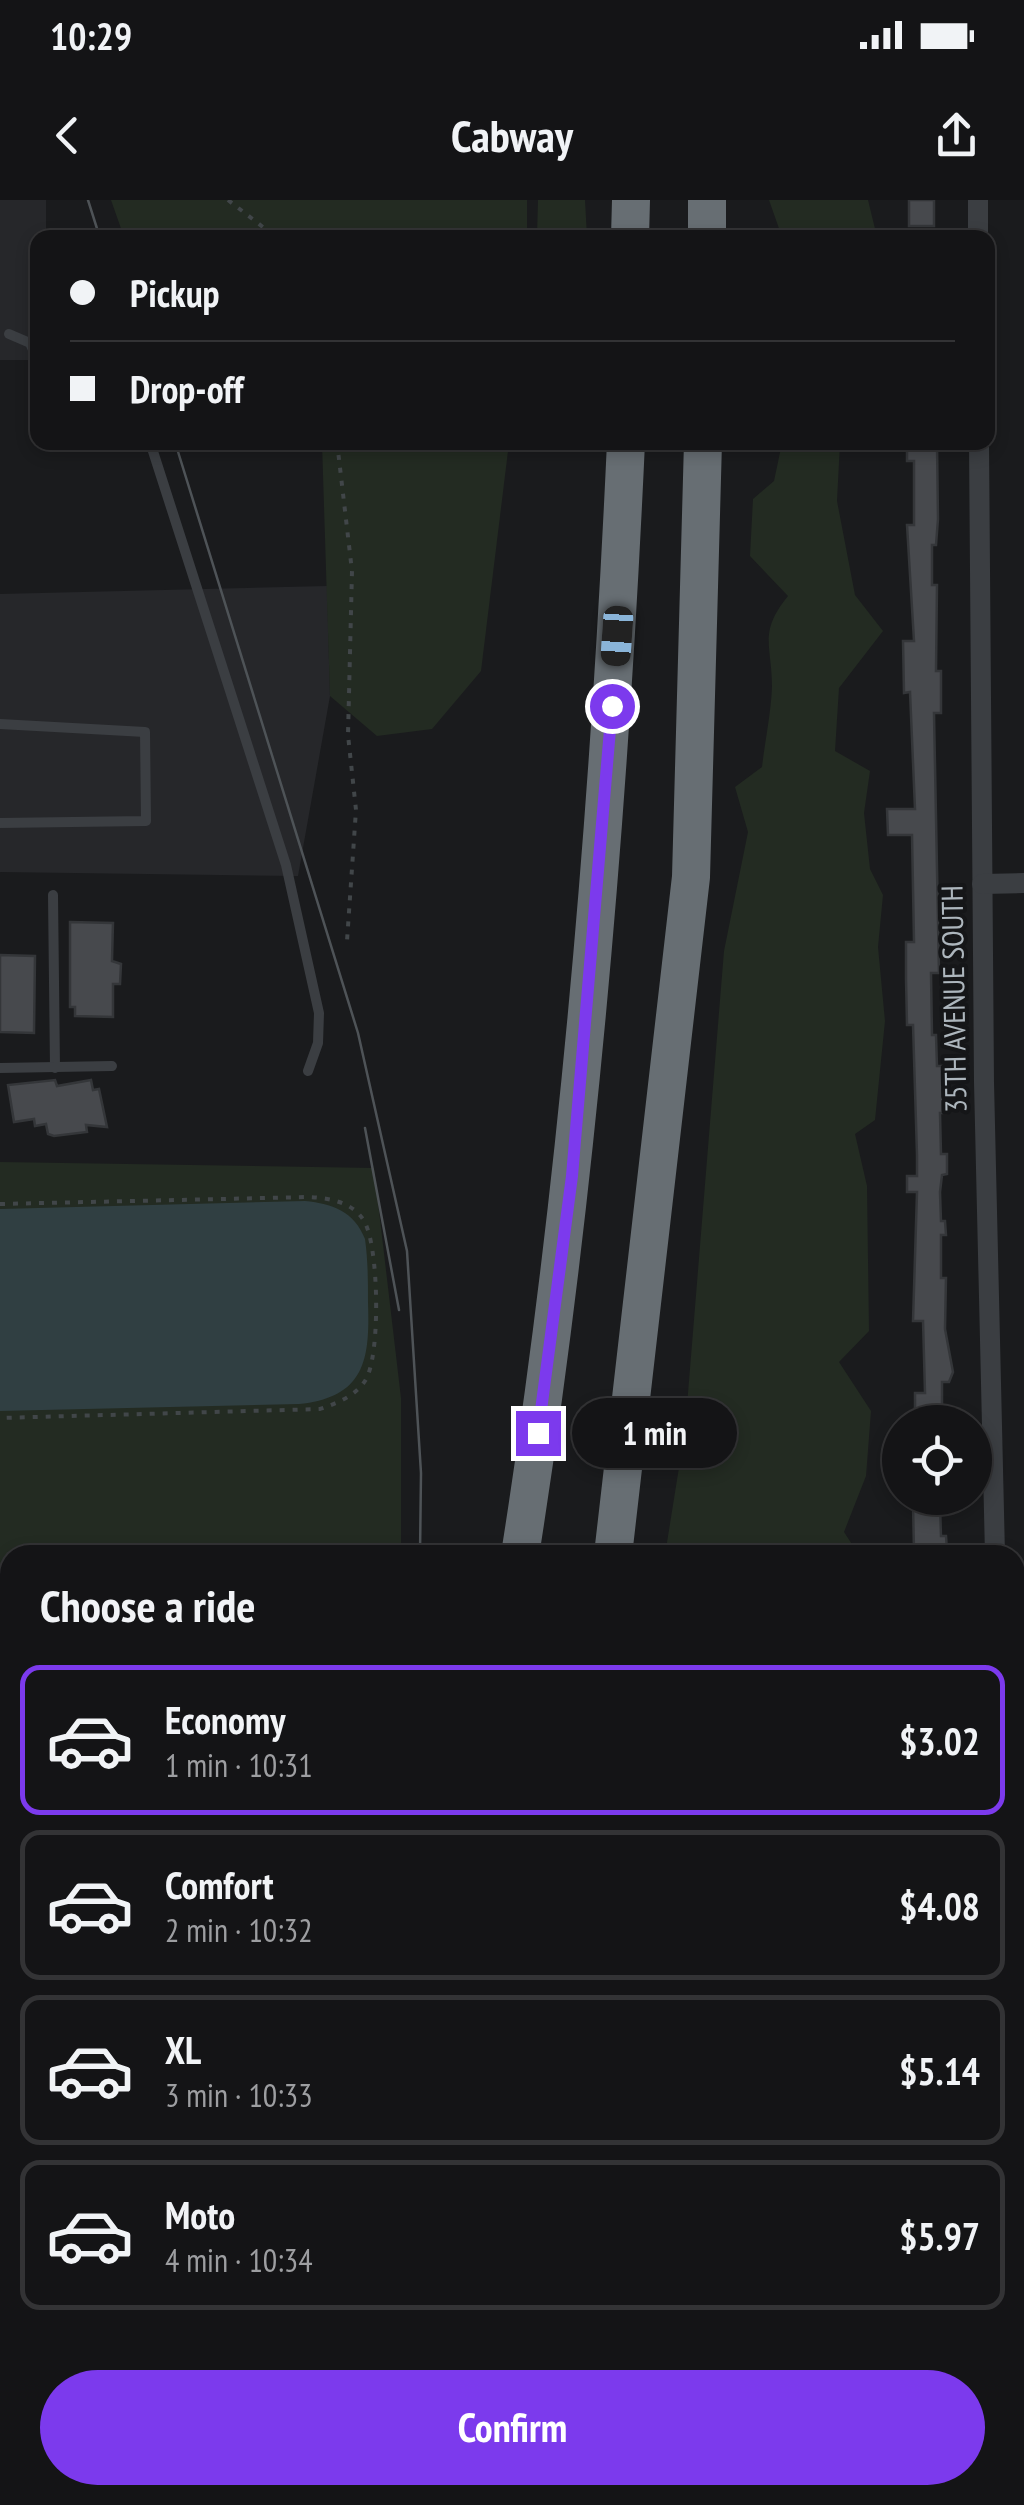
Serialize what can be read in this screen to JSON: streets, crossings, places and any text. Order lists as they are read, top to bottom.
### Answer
{
  "streets": {
    "street": ["35TH AVENUE SOUTH"]
  },
  "page": {
    "status": "10:29",
    "header": "Cabway",
    "banner": ["Pickup", "Drop-off"],
    "bubble": "1 min",
    "heading": "Choose a ride",
    "list": [
      {
        "name": "Economy",
        "note": "1 min · 10:31",
        "value": "$3.02"
      },
      {
        "name": "Comfort",
        "note": "2 min · 10:32",
        "value": "$4.08"
      },
      {
        "name": "XL",
        "note": "3 min · 10:33",
        "value": "$5.14"
      },
      {
        "name": "Moto",
        "note": "4 min · 10:34",
        "value": "$5.97"
      }
    ],
    "buttons": "Confirm"
  }
}
